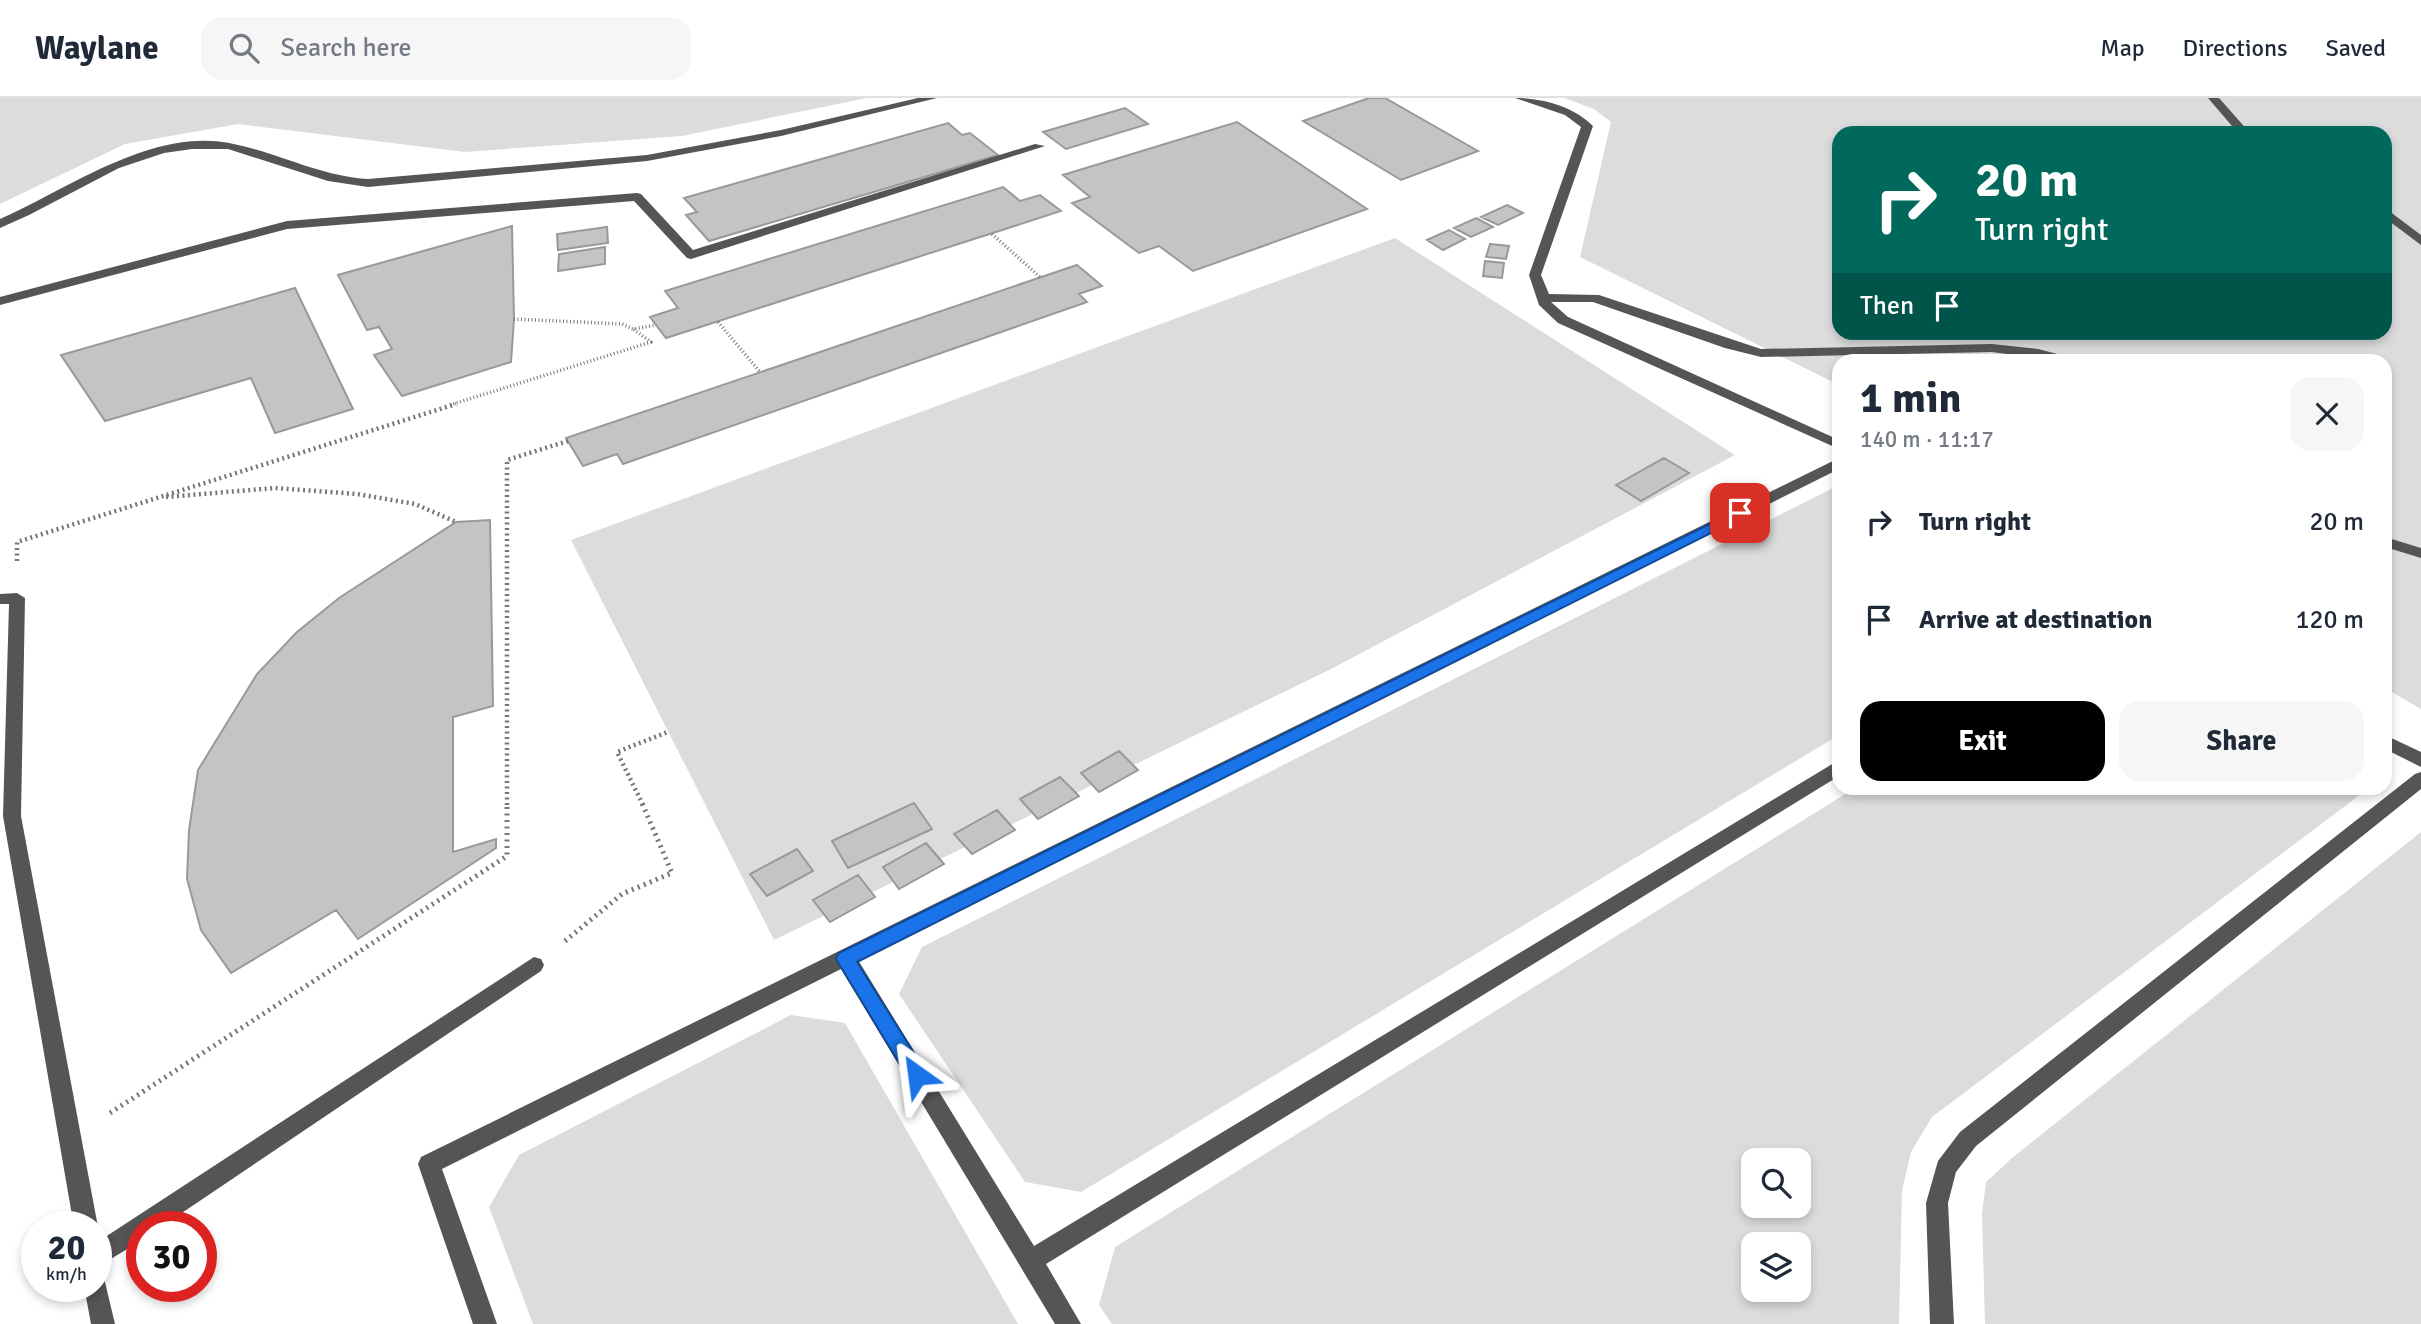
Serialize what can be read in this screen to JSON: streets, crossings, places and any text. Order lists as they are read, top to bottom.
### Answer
{
  "page": {
    "header": "Waylane",
    "search": "Search here",
    "nav": ["Map", "Directions", "Saved"],
    "turn": ["20 m", "Turn right"],
    "then": "Then",
    "heading": ["1 min", "140 m · 11:17"],
    "list": [
      {
        "name": "Turn right",
        "value": "20 m"
      },
      {
        "name": "Arrive at destination",
        "value": "120 m"
      }
    ],
    "buttons": ["Exit", "Share"],
    "speed": "20 km/h",
    "limit": "30"
  }
}
